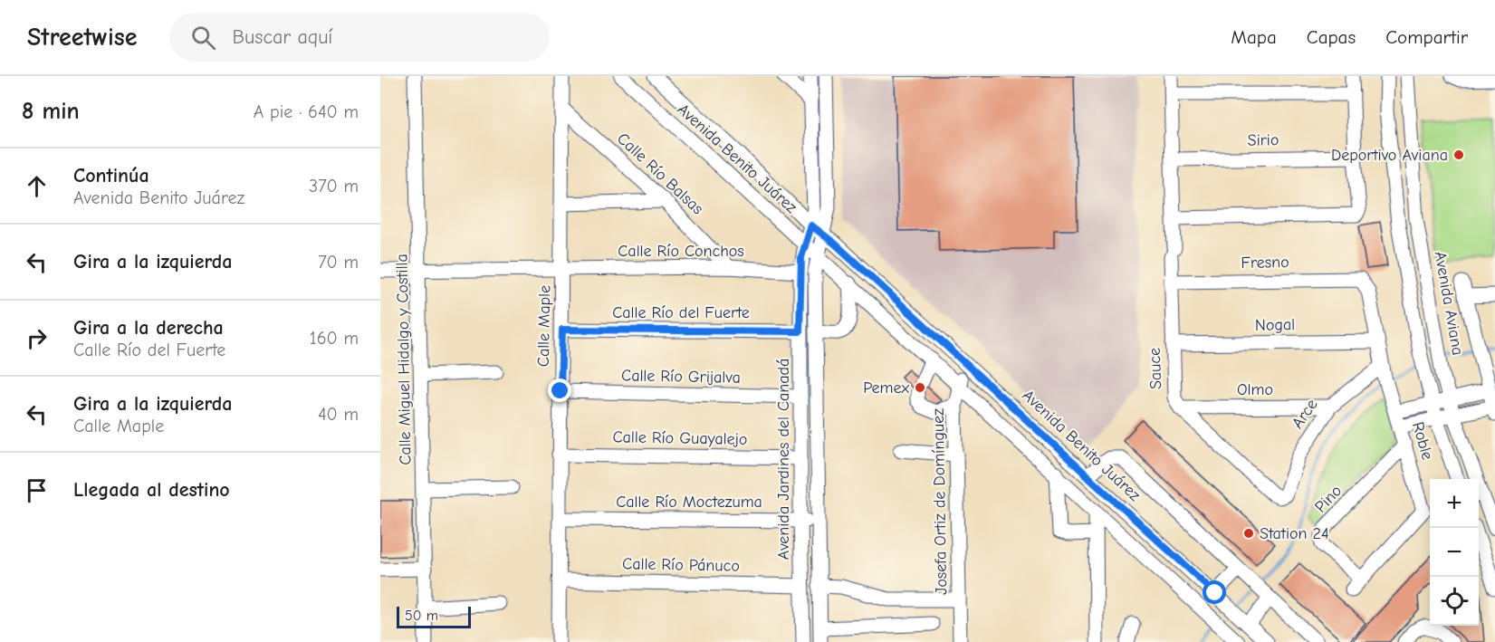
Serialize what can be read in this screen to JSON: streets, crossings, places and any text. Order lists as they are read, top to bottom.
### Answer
{
  "streets": {
    "street": [
      "Sirio",
      "Avenida Benito Juárez",
      "Calle Río Balsas",
      "Calle Río Conchos",
      "Fresno",
      "Avenida Aviana",
      "Calle Río del Fuerte",
      "Nogal",
      "Calle Maple",
      "Calle Miguel Hidalgo y Costilla",
      "Sauce",
      "Calle Río Grijalva",
      "Olmo",
      "Arce",
      "Calle Río Guayalejo",
      "Roble",
      "Avenida Jardines del Canadá",
      "Pino",
      "Calle Río Moctezuma",
      "Josefa Ortiz de Domínguez",
      "Calle Río Pánuco"
    ]
  },
  "crossings": [
    ["Sirio", "Sauce"],
    ["Avenida Benito Juárez", "Avenida Jardines del Canadá"],
    ["Avenida Benito Juárez", "Josefa Ortiz de Domínguez"],
    ["Calle Río Balsas", "Calle Río Conchos"],
    ["Calle Río Balsas", "Calle Maple"],
    ["Calle Río Conchos", "Calle Maple"],
    ["Calle Río Conchos", "Calle Miguel Hidalgo y Costilla"],
    ["Calle Río Conchos", "Avenida Jardines del Canadá"],
    ["Fresno", "Sauce"],
    ["Fresno", "Roble"],
    ["Calle Río del Fuerte", "Calle Maple"],
    ["Calle Río del Fuerte", "Avenida Jardines del Canadá"],
    ["Nogal", "Sauce"],
    ["Nogal", "Roble"],
    ["Calle Maple", "Calle Río Grijalva"],
    ["Calle Maple", "Calle Río Guayalejo"],
    ["Calle Maple", "Calle Río Moctezuma"],
    ["Calle Maple", "Calle Río Pánuco"],
    ["Sauce", "Olmo"],
    ["Sauce", "Arce"],
    ["Calle Río Grijalva", "Avenida Jardines del Canadá"],
    ["Olmo", "Arce"],
    ["Arce", "Roble"],
    ["Calle Río Guayalejo", "Avenida Jardines del Canadá"],
    ["Roble", "Pino"],
    ["Avenida Jardines del Canadá", "Calle Río Moctezuma"],
    ["Avenida Jardines del Canadá", "Calle Río Pánuco"]
  ],
  "places": ["Deportivo Aviana", "Pemex", "Station 24"],
  "scale_bar": "50 m",
  "page": {
    "header": "Streetwise",
    "search": "Buscar aquí",
    "nav": ["Mapa", "Capas", "Compartir"],
    "heading": ["8 min", "A pie · 640 m"],
    "list": [
      ["Continúa", "Avenida Benito Juárez", "370 m"],
      ["Gira a la izquierda", "70 m"],
      ["Gira a la derecha", "Calle Río del Fuerte", "160 m"],
      ["Gira a la izquierda", "Calle Maple", "40 m"],
      "Llegada al destino"
    ],
    "map_buttons": ["+", "−"],
    "scale": "50 m"
  }
}
